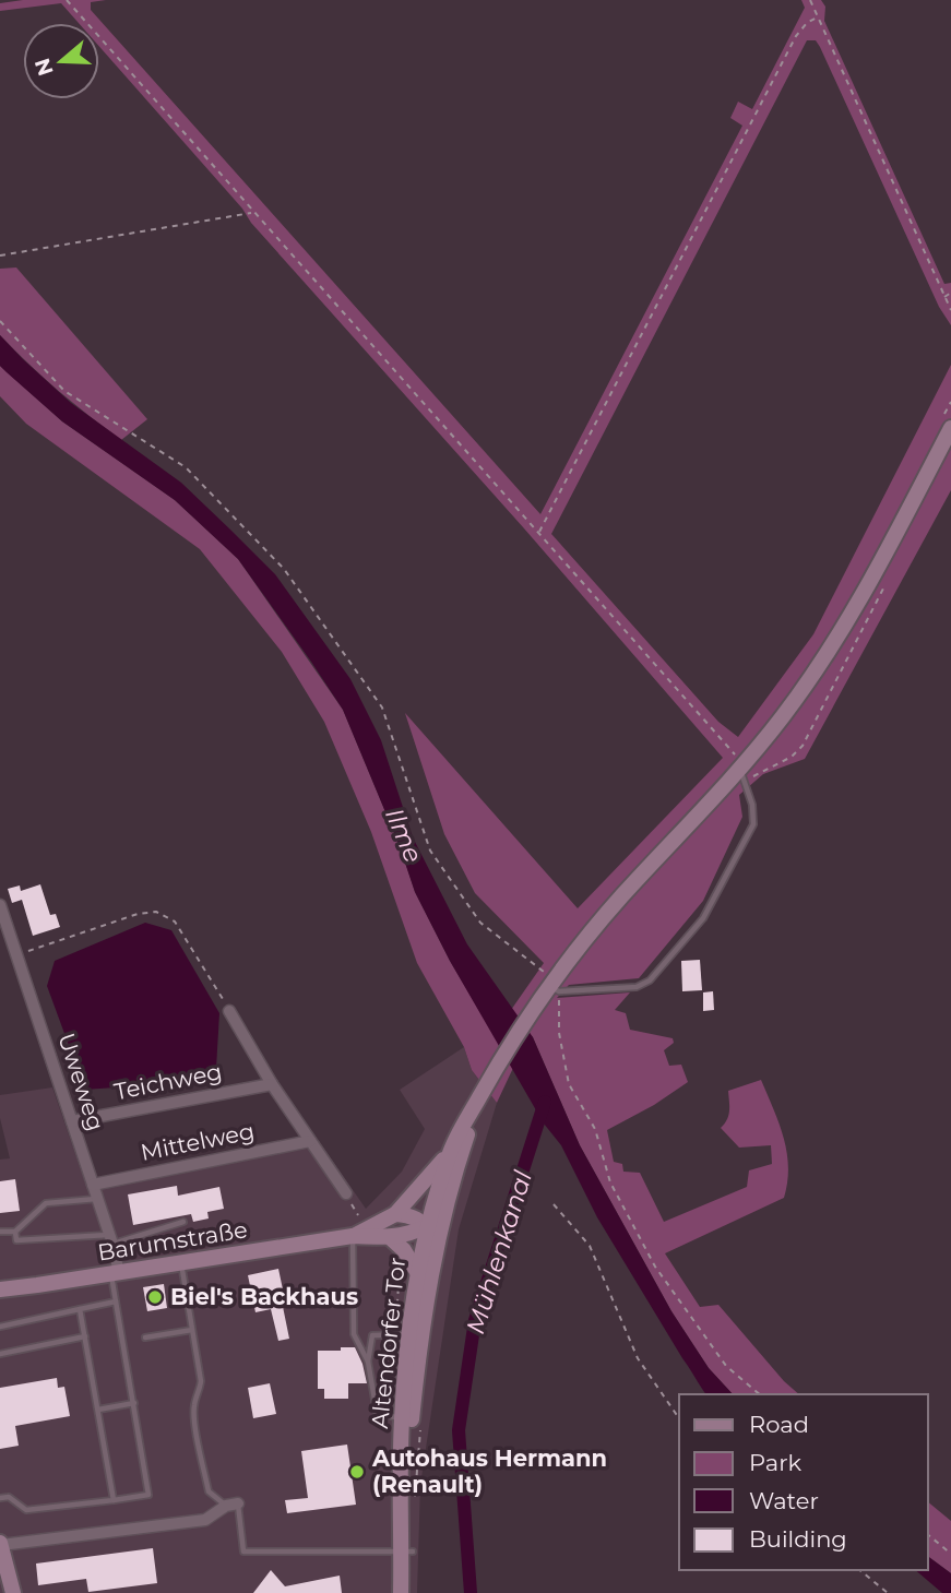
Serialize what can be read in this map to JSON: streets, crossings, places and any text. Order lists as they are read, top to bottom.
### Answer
{
  "streets": {
    "main road": ["Barumstraße", "Altendorfer Tor"],
    "street": ["Uweweg", "Teichweg", "Mittelweg"]
  },
  "crossings": [
    ["Uweweg", "Teichweg"],
    ["Uweweg", "Mittelweg"],
    ["Uweweg", "Barumstraße"],
    ["Barumstraße", "Altendorfer Tor"]
  ],
  "water": ["Ilme", "Mühlenkanal"],
  "places": ["Biel's Backhaus", "Autohaus Hermann (Renault)"],
  "legend": [
    "Road",
    "Park",
    "Water",
    "Building"
  ],
  "north": "left"
}
